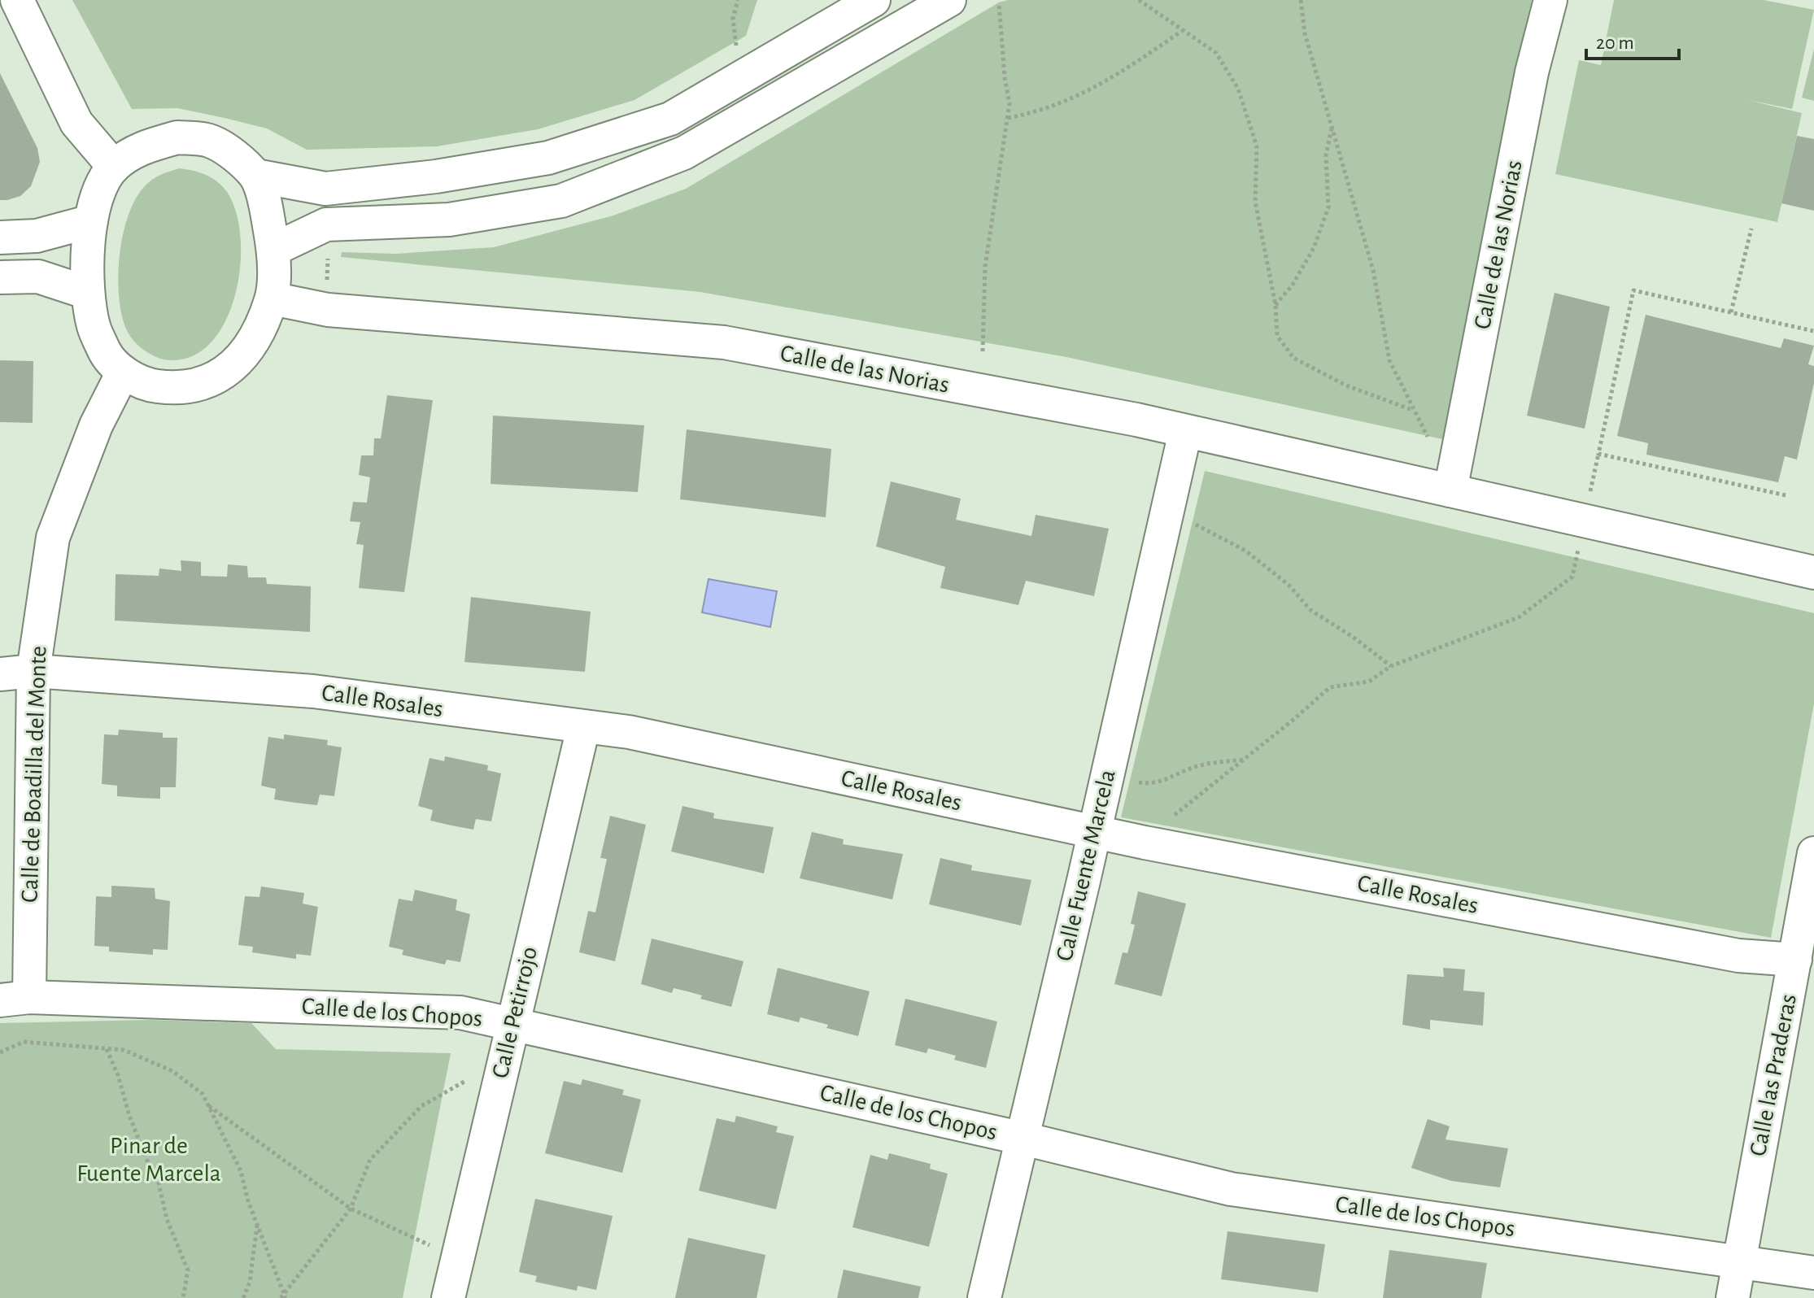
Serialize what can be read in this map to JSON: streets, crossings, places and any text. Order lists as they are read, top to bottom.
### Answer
{
  "streets": {
    "street": [
      "Calle de las Norias",
      "Calle Rosales",
      "Calle de Boadilla del Monte",
      "Calle Fuente Marcela",
      "Calle de los Chopos",
      "Calle Petirrojo",
      "Calle las Praderas"
    ]
  },
  "crossings": [
    ["Calle de las Norias", "Calle de Boadilla del Monte"],
    ["Calle de las Norias", "Calle Fuente Marcela"],
    ["Calle Rosales", "Calle de Boadilla del Monte"],
    ["Calle Rosales", "Calle Fuente Marcela"],
    ["Calle Rosales", "Calle Petirrojo"],
    ["Calle Rosales", "Calle las Praderas"],
    ["Calle de Boadilla del Monte", "Calle de los Chopos"],
    ["Calle Fuente Marcela", "Calle de los Chopos"],
    ["Calle de los Chopos", "Calle Petirrojo"],
    ["Calle de los Chopos", "Calle las Praderas"]
  ],
  "parks": ["Pinar de Fuente Marcela"],
  "scale_bar": "20 m"
}
